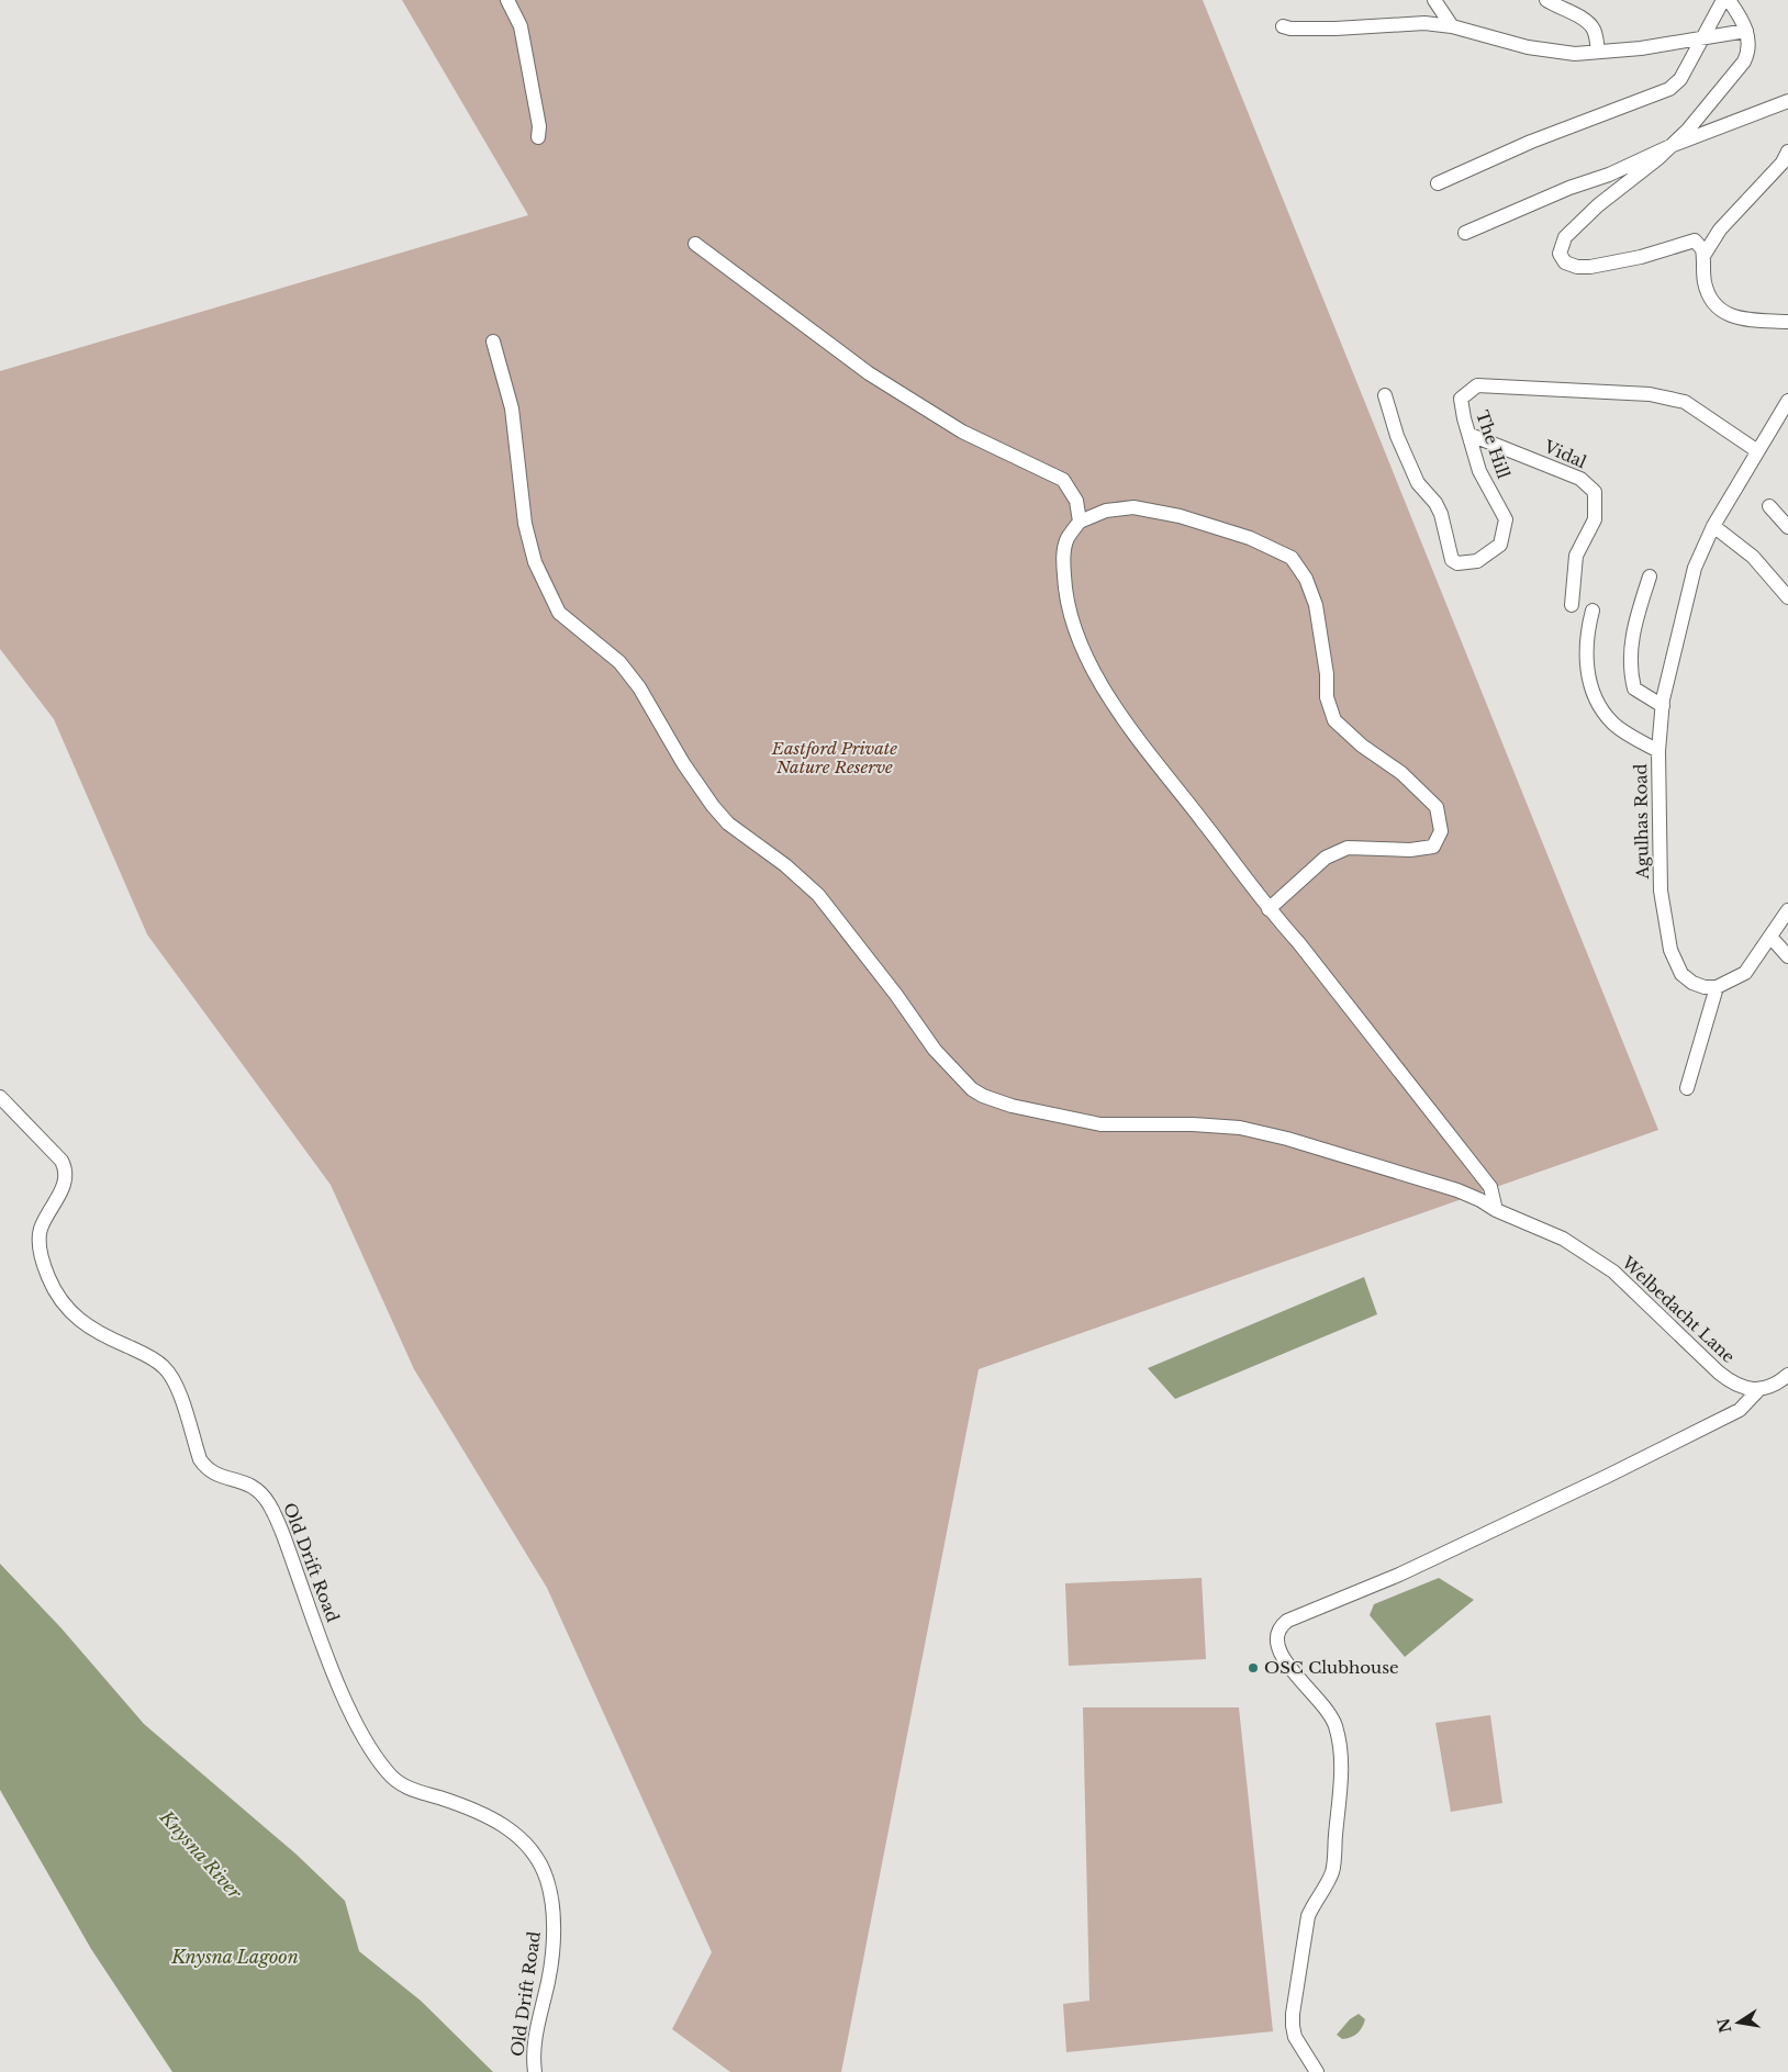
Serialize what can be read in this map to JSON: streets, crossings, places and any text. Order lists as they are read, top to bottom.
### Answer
{
  "streets": {
    "street": [
      "The Hill",
      "Vidal",
      "Agulhas Road",
      "Welbedacht Lane",
      "Old Drift Road"
    ]
  },
  "crossings": [
    ["The Hill", "Vidal"],
    ["The Hill", "Agulhas Road"]
  ],
  "water": ["Knysna River", "Knysna Lagoon"],
  "parks": ["Eastford Private Nature Reserve"],
  "places": ["OSC Clubhouse"],
  "north": "left"
}
